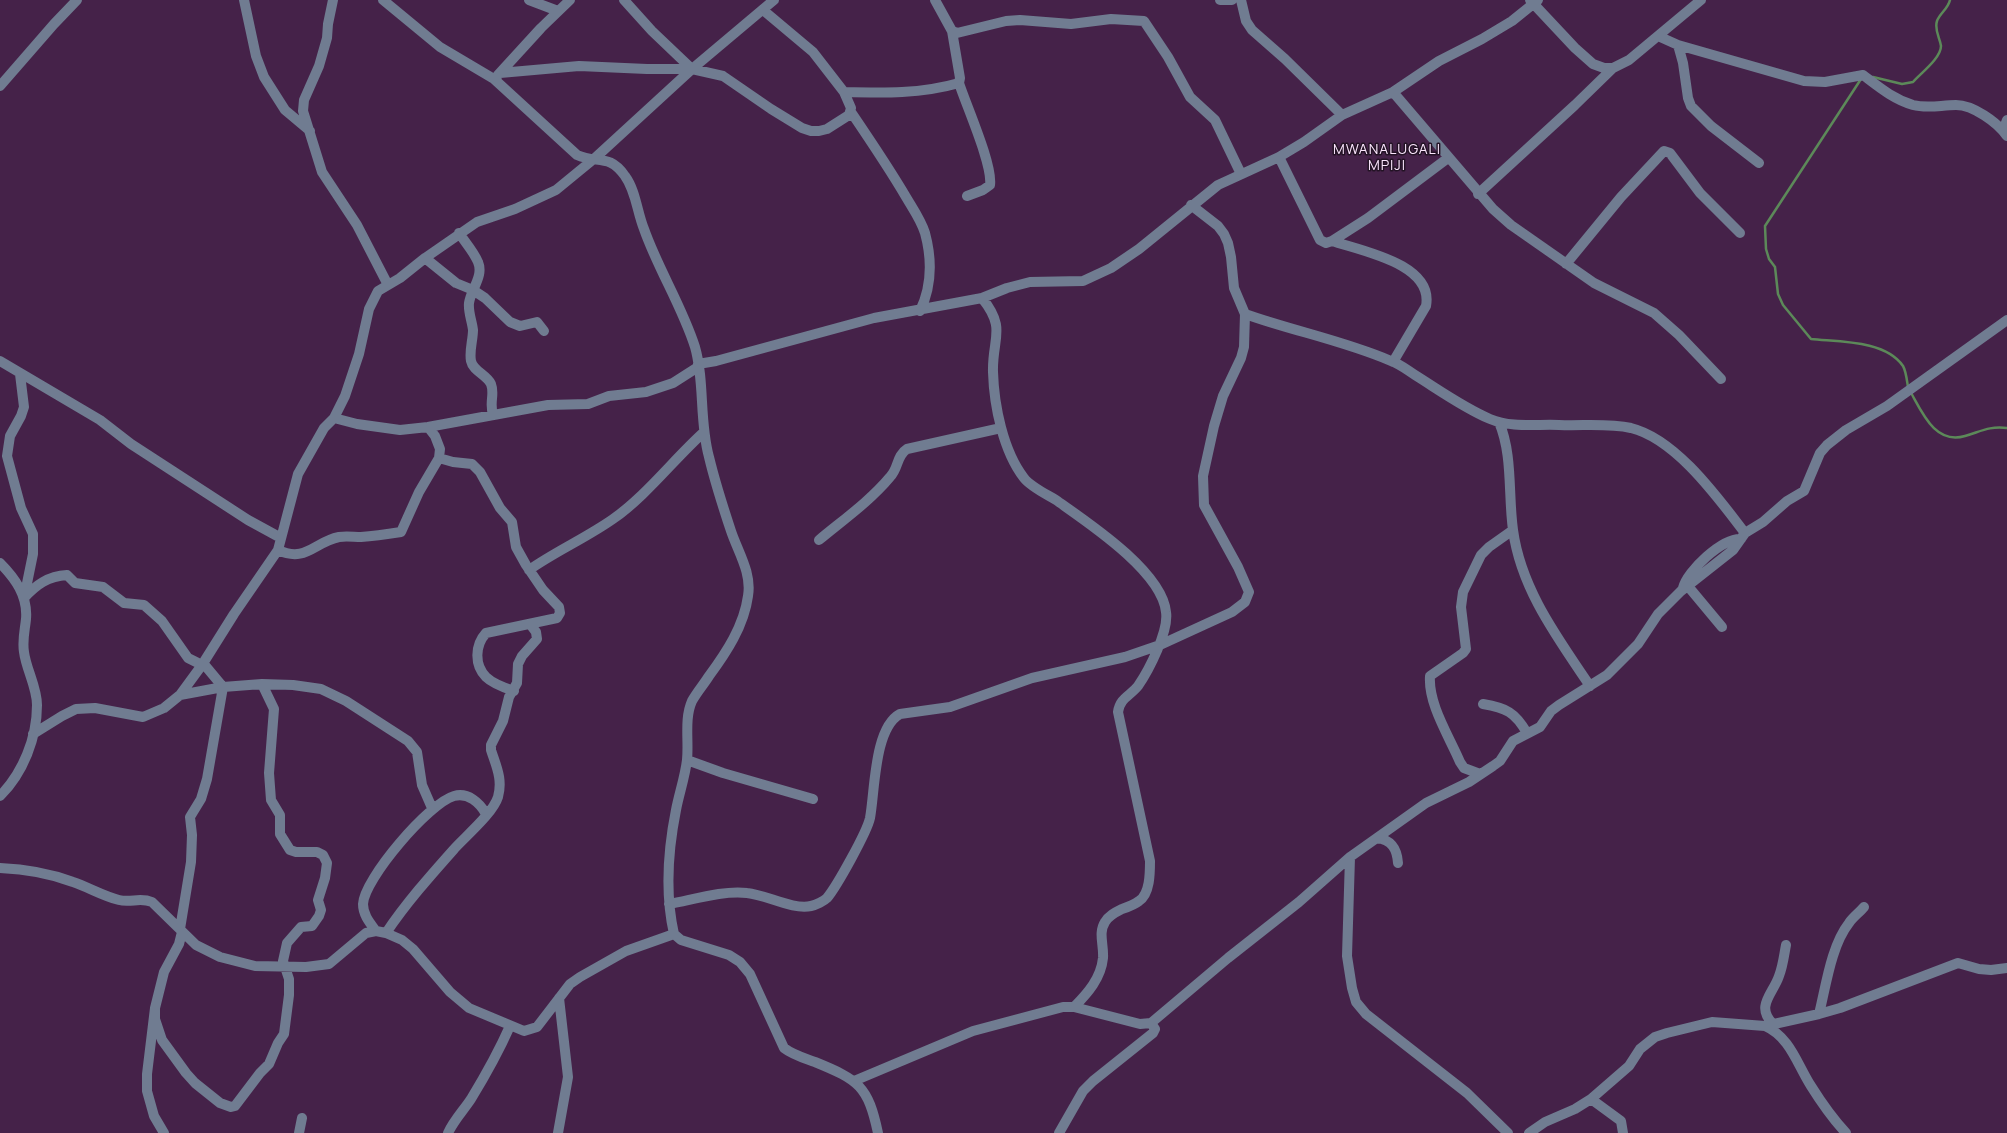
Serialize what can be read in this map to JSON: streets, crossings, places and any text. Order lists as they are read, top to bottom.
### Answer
{
  "districts": ["MWANALUGALI MPIJI"]
}
